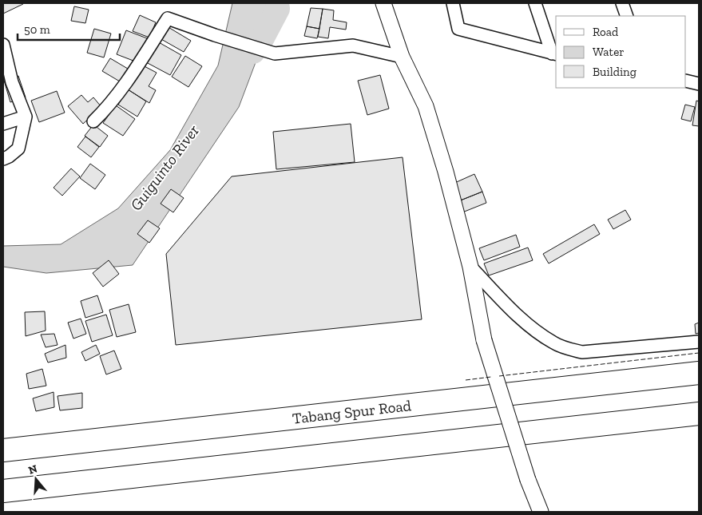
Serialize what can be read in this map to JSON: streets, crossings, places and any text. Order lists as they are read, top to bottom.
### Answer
{
  "streets": {
    "highway": ["Tabang Spur Road"]
  },
  "water": ["Guiguinto River"],
  "legend": ["Road", "Water", "Building"],
  "scale_bar": "50 m",
  "north": "top"
}
